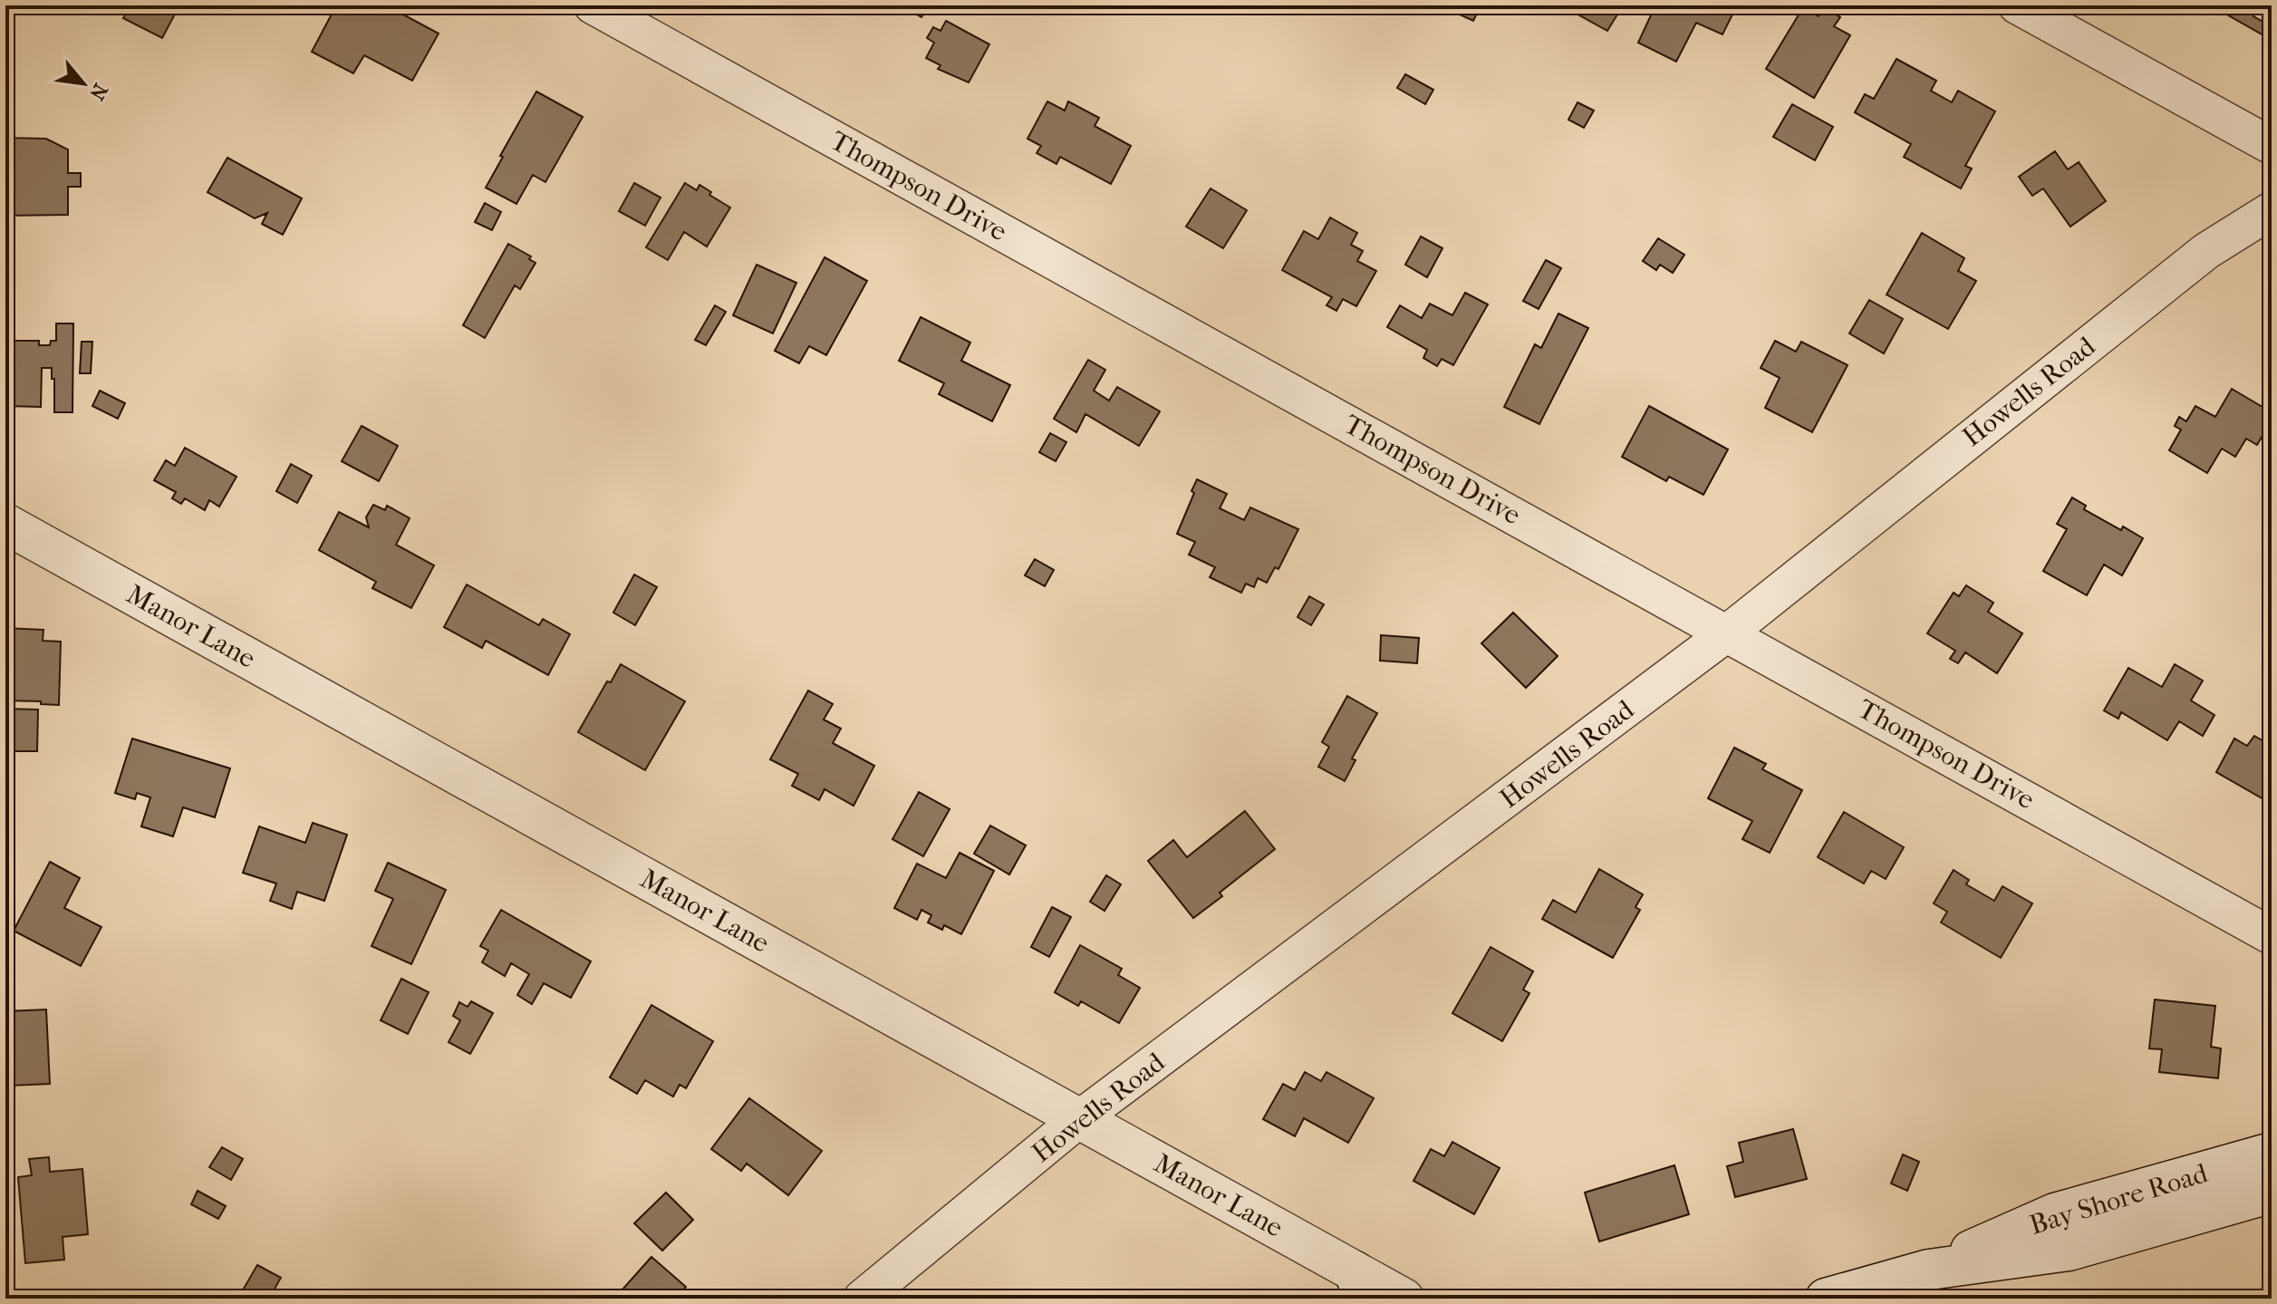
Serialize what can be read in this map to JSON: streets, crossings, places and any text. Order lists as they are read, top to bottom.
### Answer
{
  "streets": {
    "street": [
      "Thompson Drive",
      "Howells Road",
      "Manor Lane",
      "Bay Shore Road"
    ]
  },
  "crossings": [
    ["Thompson Drive", "Howells Road"],
    ["Howells Road", "Manor Lane"]
  ],
  "north": "bottom right"
}
